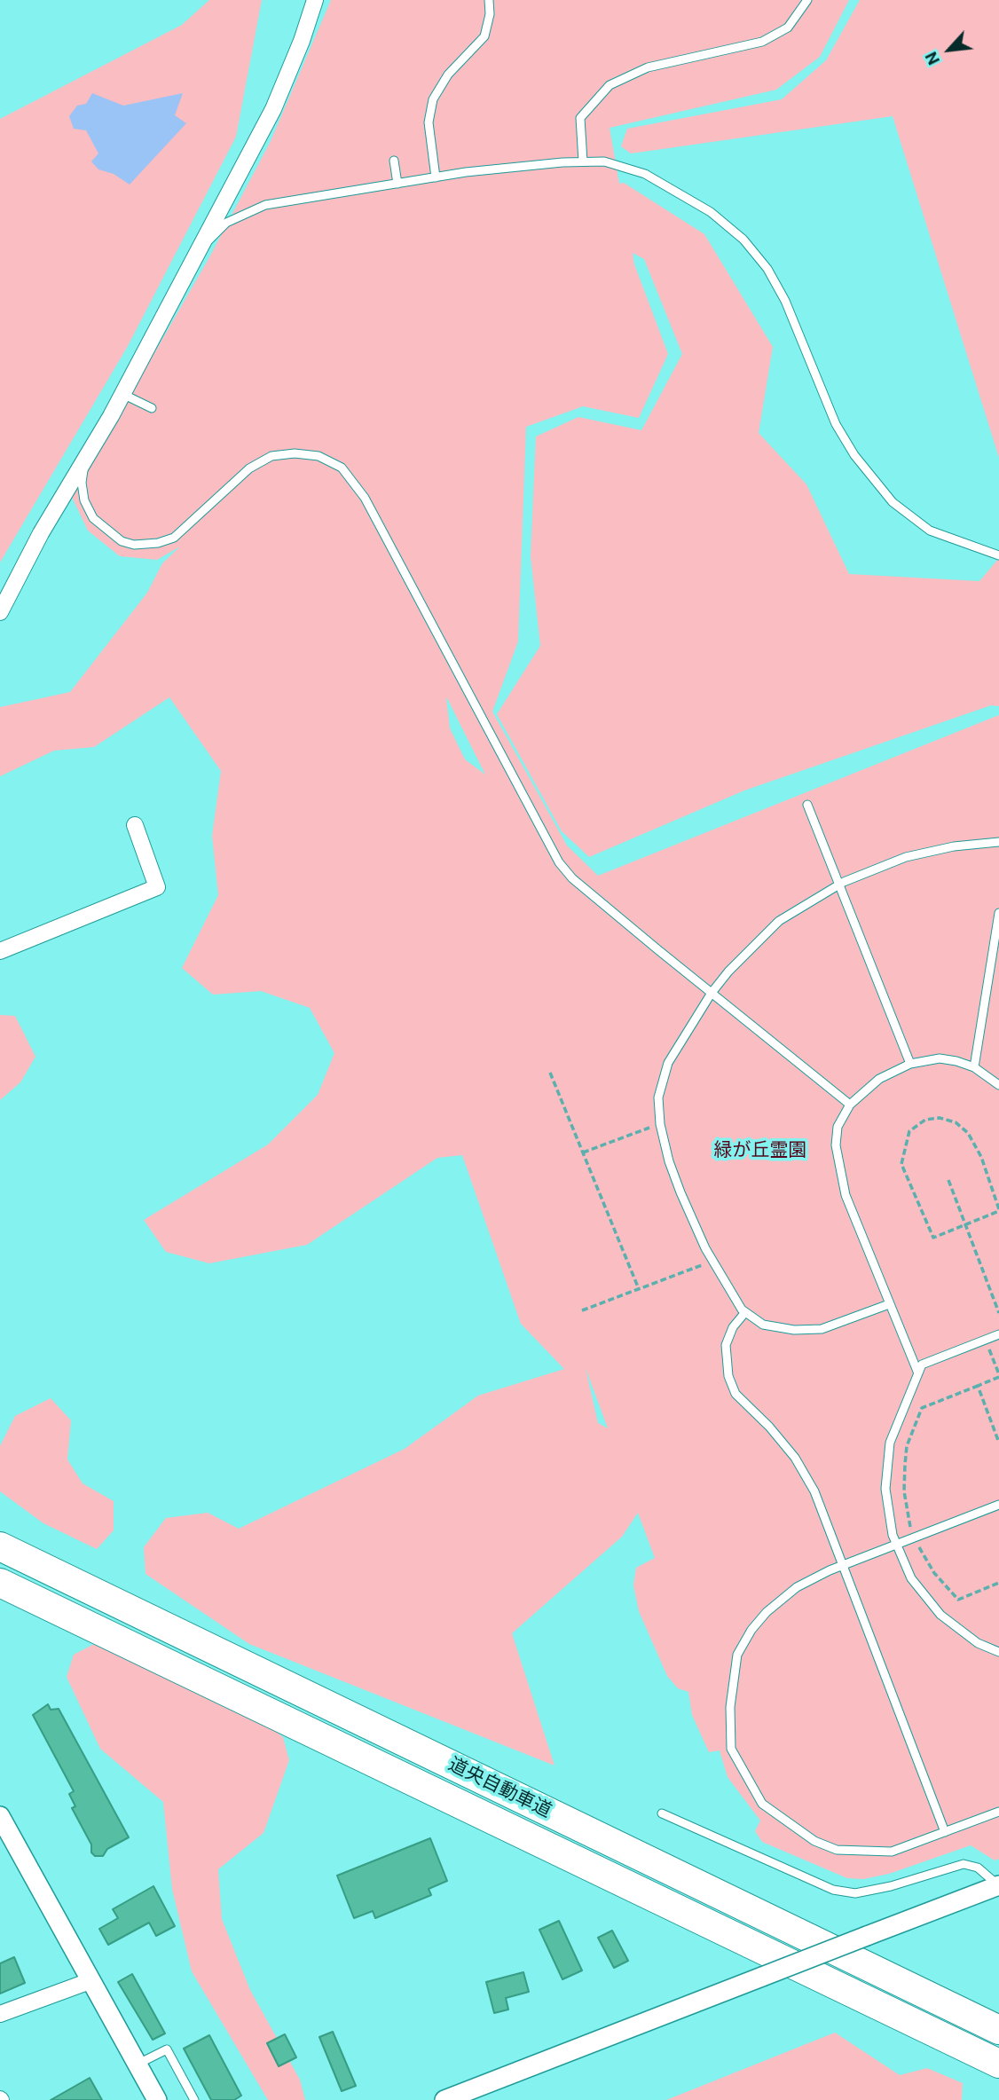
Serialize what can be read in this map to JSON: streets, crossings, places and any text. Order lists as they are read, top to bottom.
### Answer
{
  "streets": {
    "highway": ["道央自動車道"]
  },
  "parks": ["緑が丘霊園"],
  "north": "bottom left"
}
